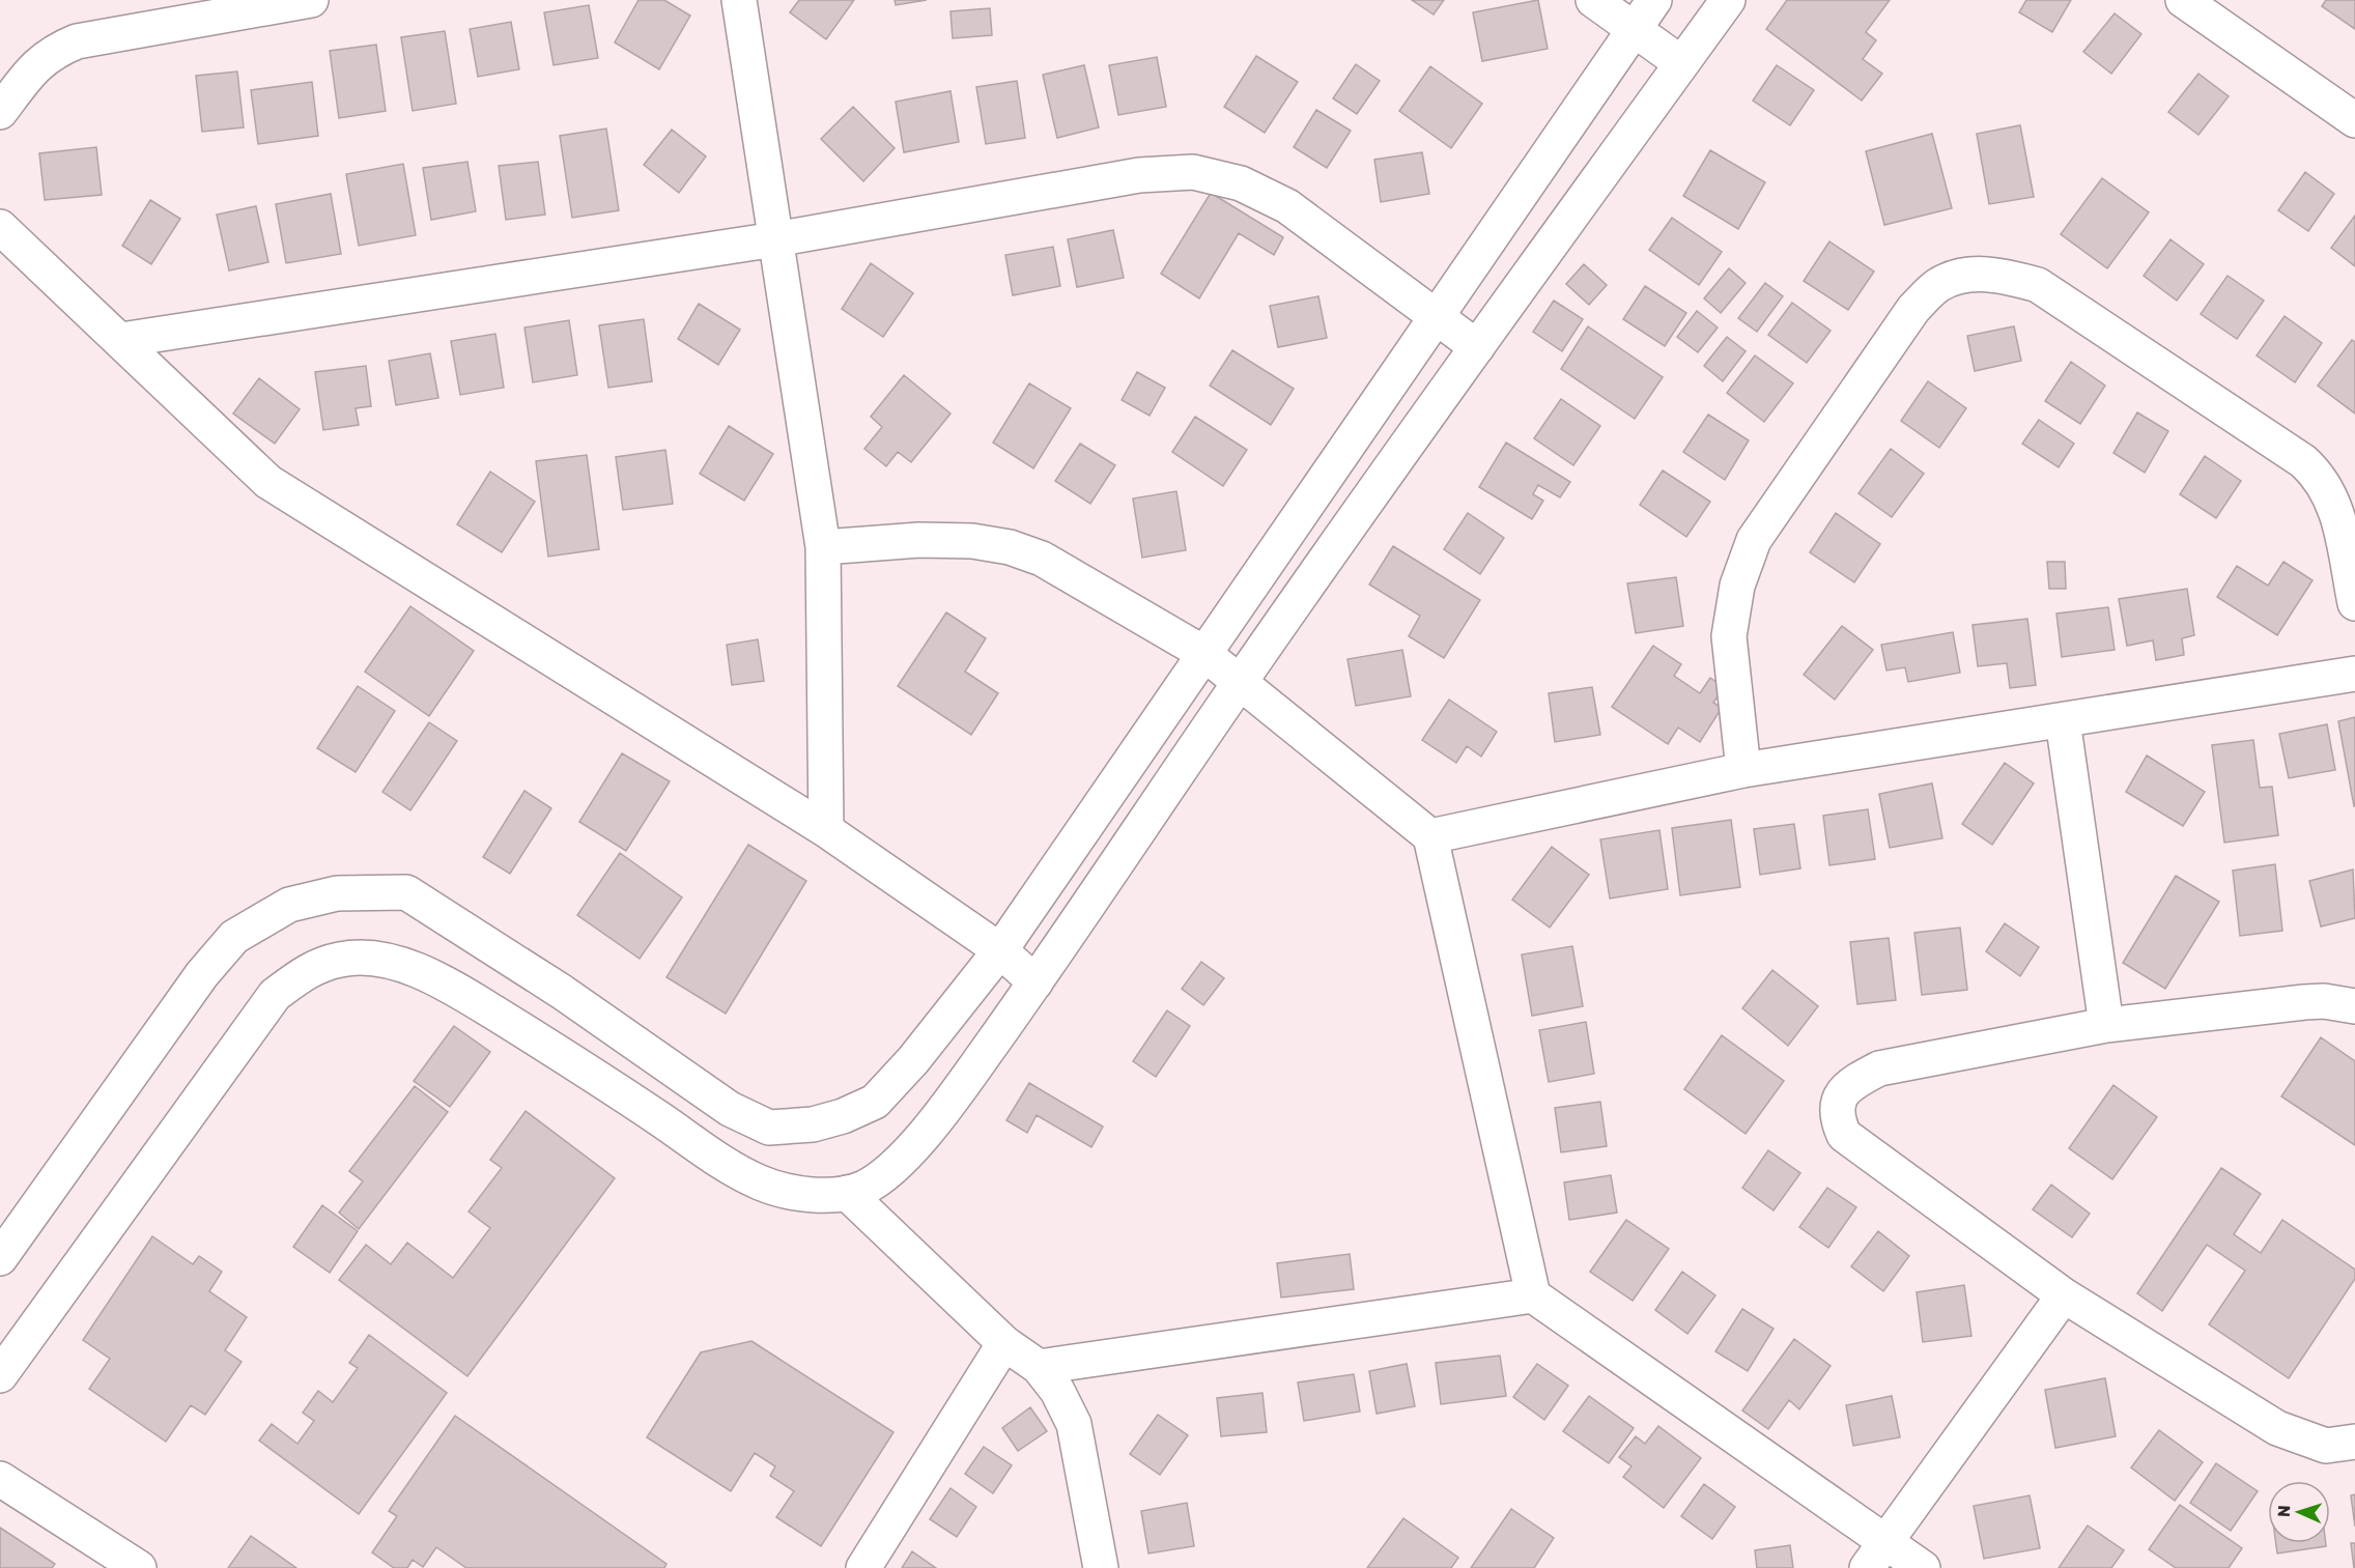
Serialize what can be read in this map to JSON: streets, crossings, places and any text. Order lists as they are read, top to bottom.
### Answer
{
  "north": "left"
}
